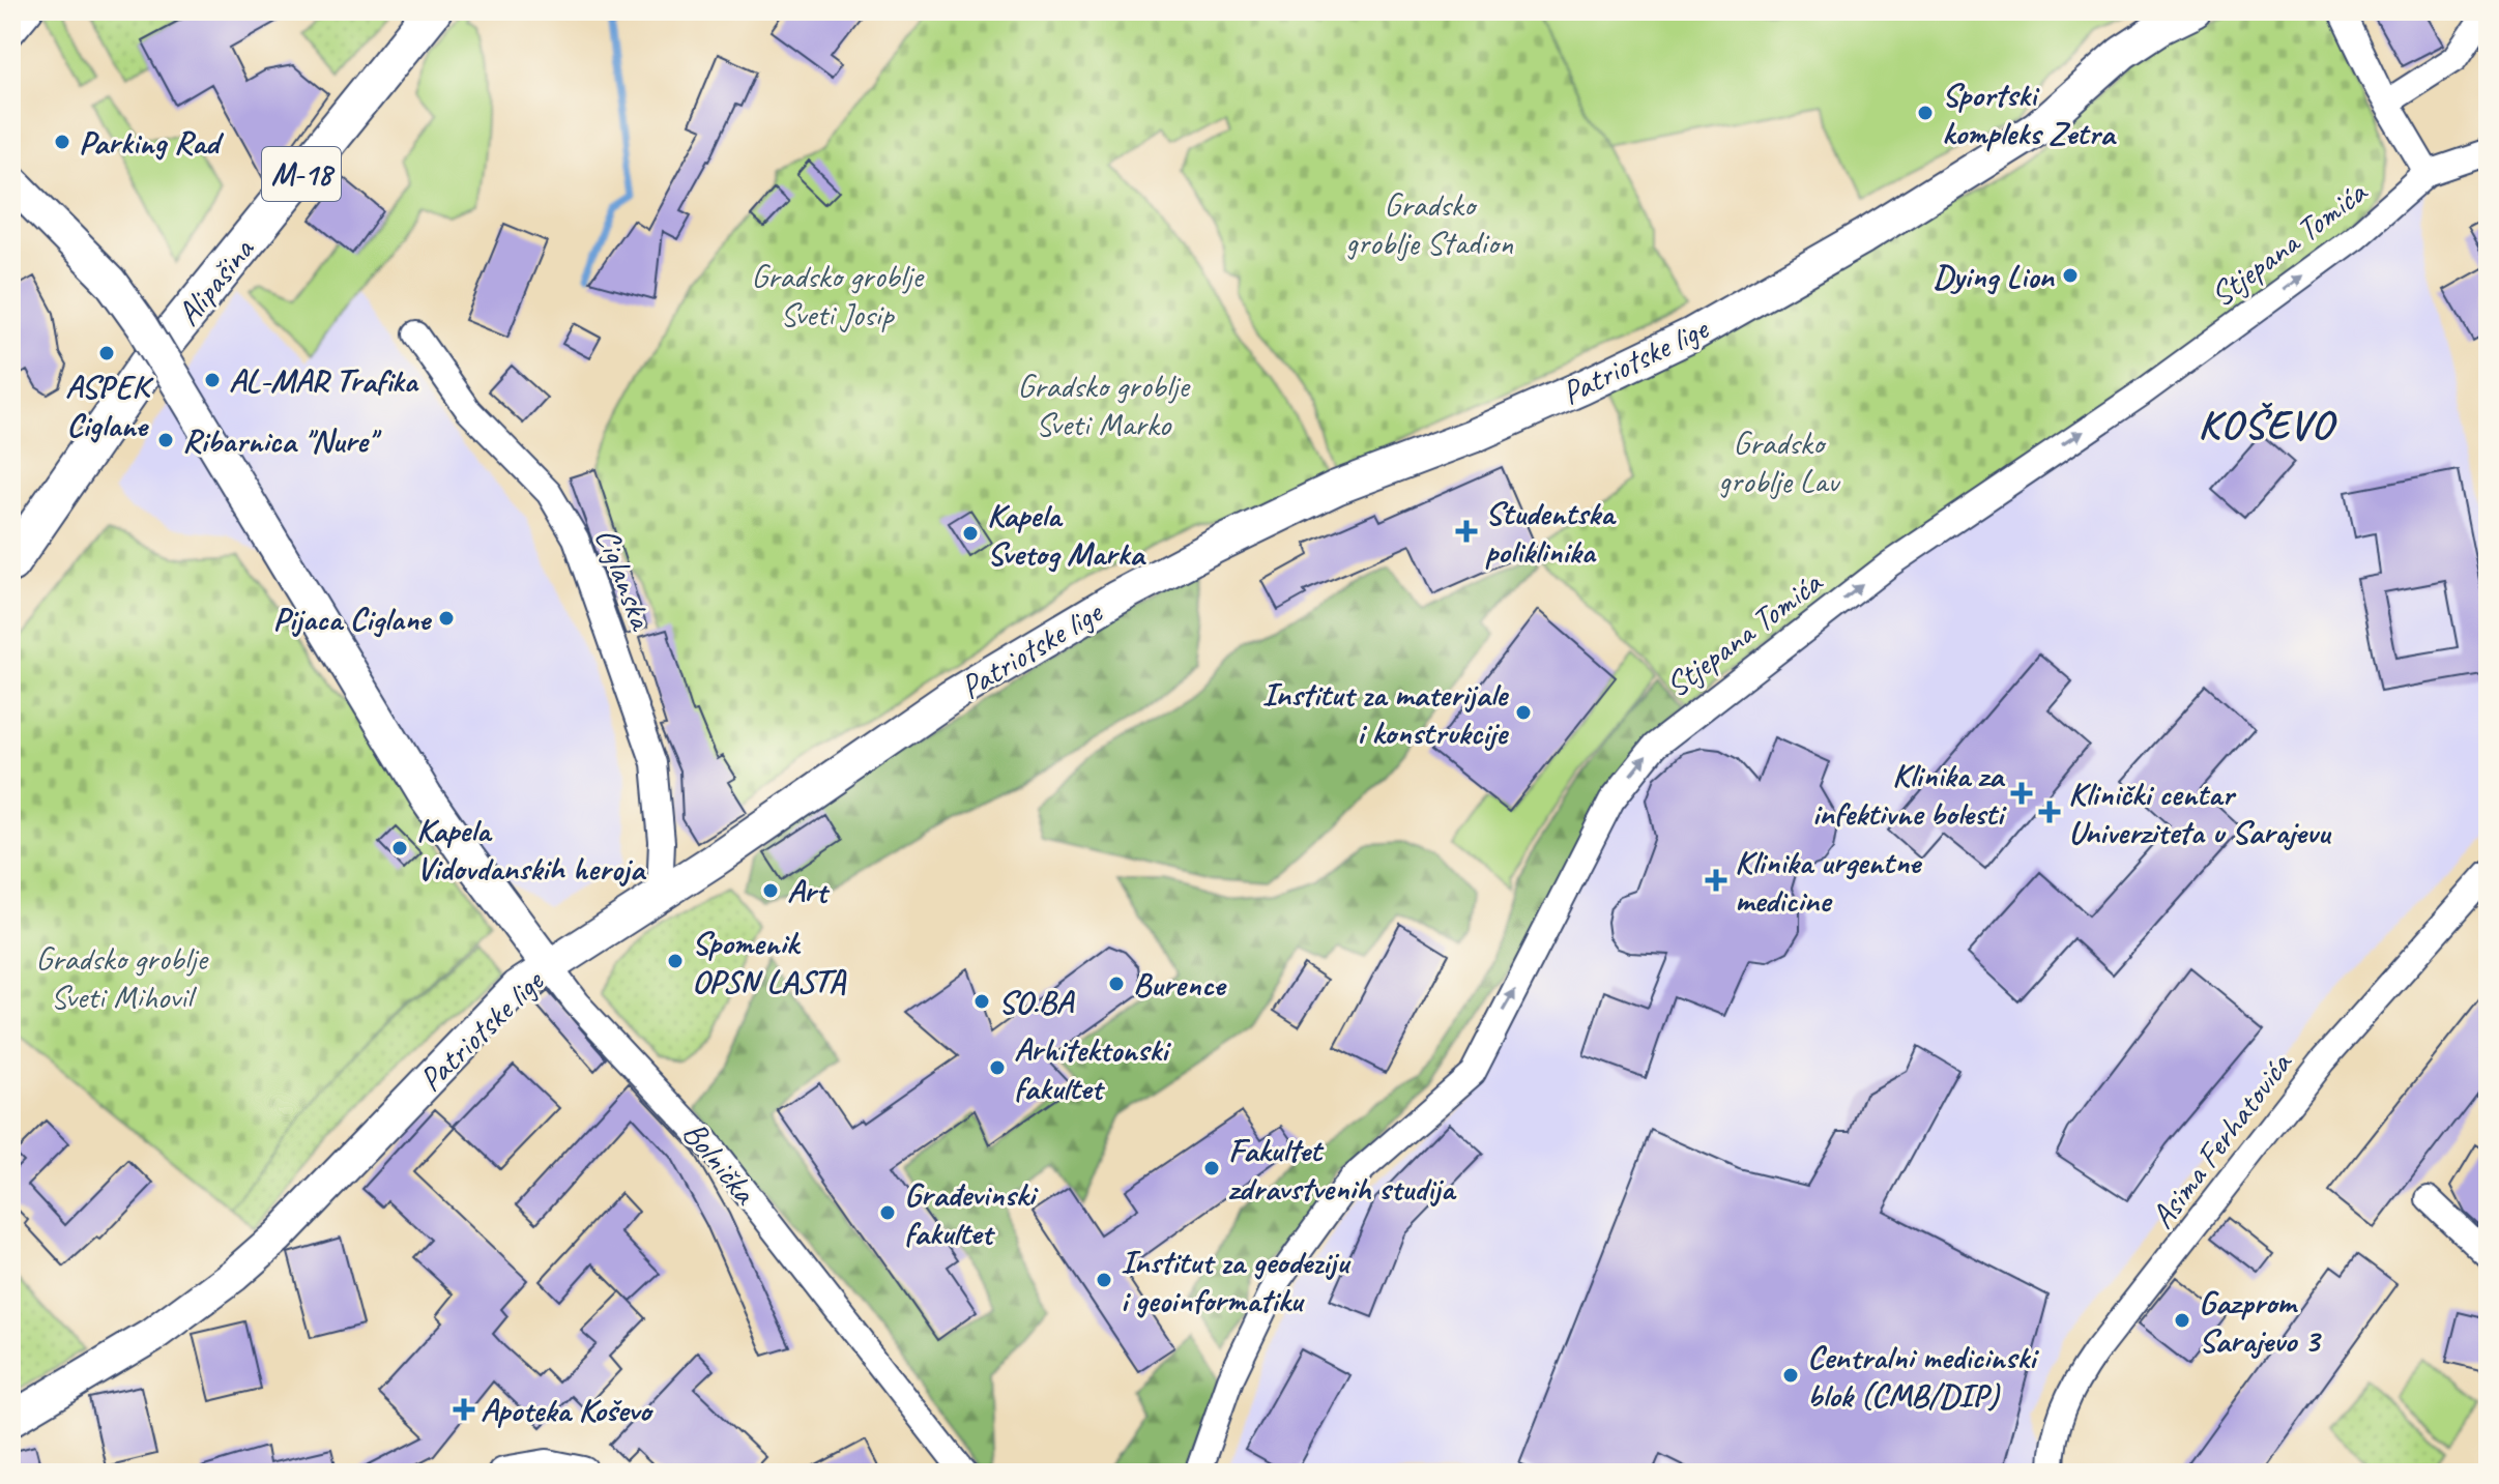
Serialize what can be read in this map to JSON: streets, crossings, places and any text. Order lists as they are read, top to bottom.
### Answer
{
  "streets": {
    "main road": ["M-18", "Alipašina"],
    "street": [
      "Stjepana Tomića",
      "Patriotske lige",
      "Ciglanska",
      "Asima Ferhatovića",
      "Bolnička"
    ]
  },
  "crossings": [
    ["Patriotske lige", "Ciglanska"],
    ["Patriotske lige", "Bolnička"]
  ],
  "one_way": ["Stjepana Tomića"],
  "districts": ["KOŠEVO"],
  "parks": [
    "Gradsko groblje Stadion",
    "Gradsko groblje Sveti Josip",
    "Gradsko groblje Sveti Marko",
    "Gradsko groblje Lav",
    "Gradsko groblje Sveti Mihovil"
  ],
  "places": {
    "other": [
      "Sportski kompleks Zetra",
      "Parking Rad",
      "Dying Lion",
      "ASPEK Ciglane",
      "AL-MAR Trafika",
      "Ribarnica \"Nure\"",
      "Kapela Svetog Marka",
      "Pijaca Ciglane",
      "Institut za materijale i konstrukcije",
      "Kapela Vidovdanskih heroja",
      "Art",
      "Spomenik OPSN LASTA",
      "Burence",
      "SO.BA",
      "Arhitektonski fakultet",
      "Fakultet zdravstvenih studija",
      "Građevinski fakultet",
      "Institut za geodeziju i geoinformatiku",
      "Gazprom Sarajevo 3",
      "Centralni medicinski blok (CMB/DIP)"
    ],
    "health": [
      "Studentska poliklinika",
      "Klinika za infektivne bolesti",
      "Klinički centar Univerziteta u Sarajevu",
      "Klinika urgentne medicine",
      "Apoteka Koševo"
    ]
  }
}
